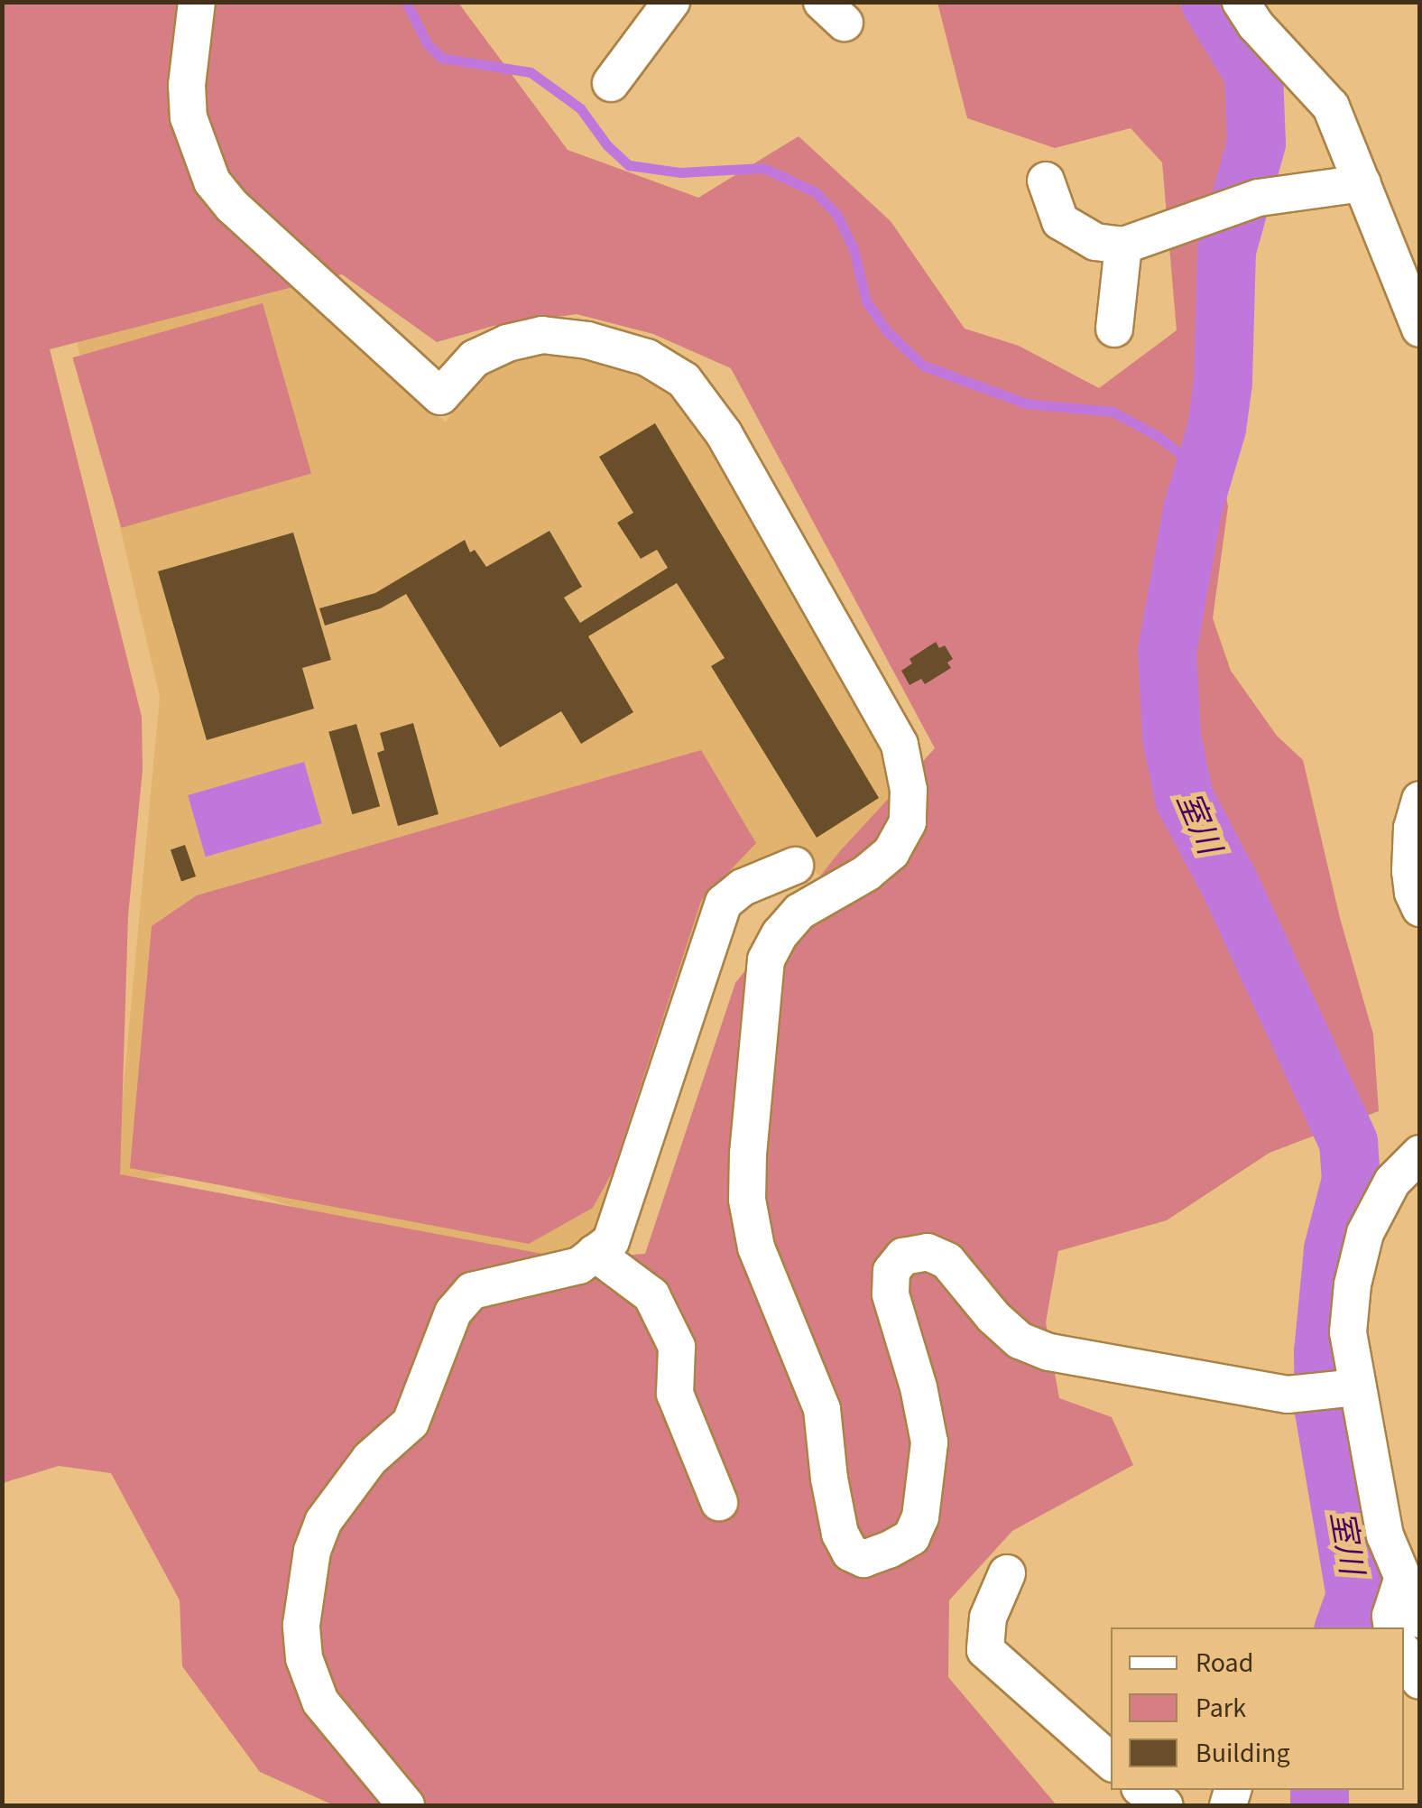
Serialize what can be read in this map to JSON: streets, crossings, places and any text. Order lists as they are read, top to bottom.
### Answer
{
  "water": ["室川"],
  "legend": ["Road", "Park", "Building"]
}
